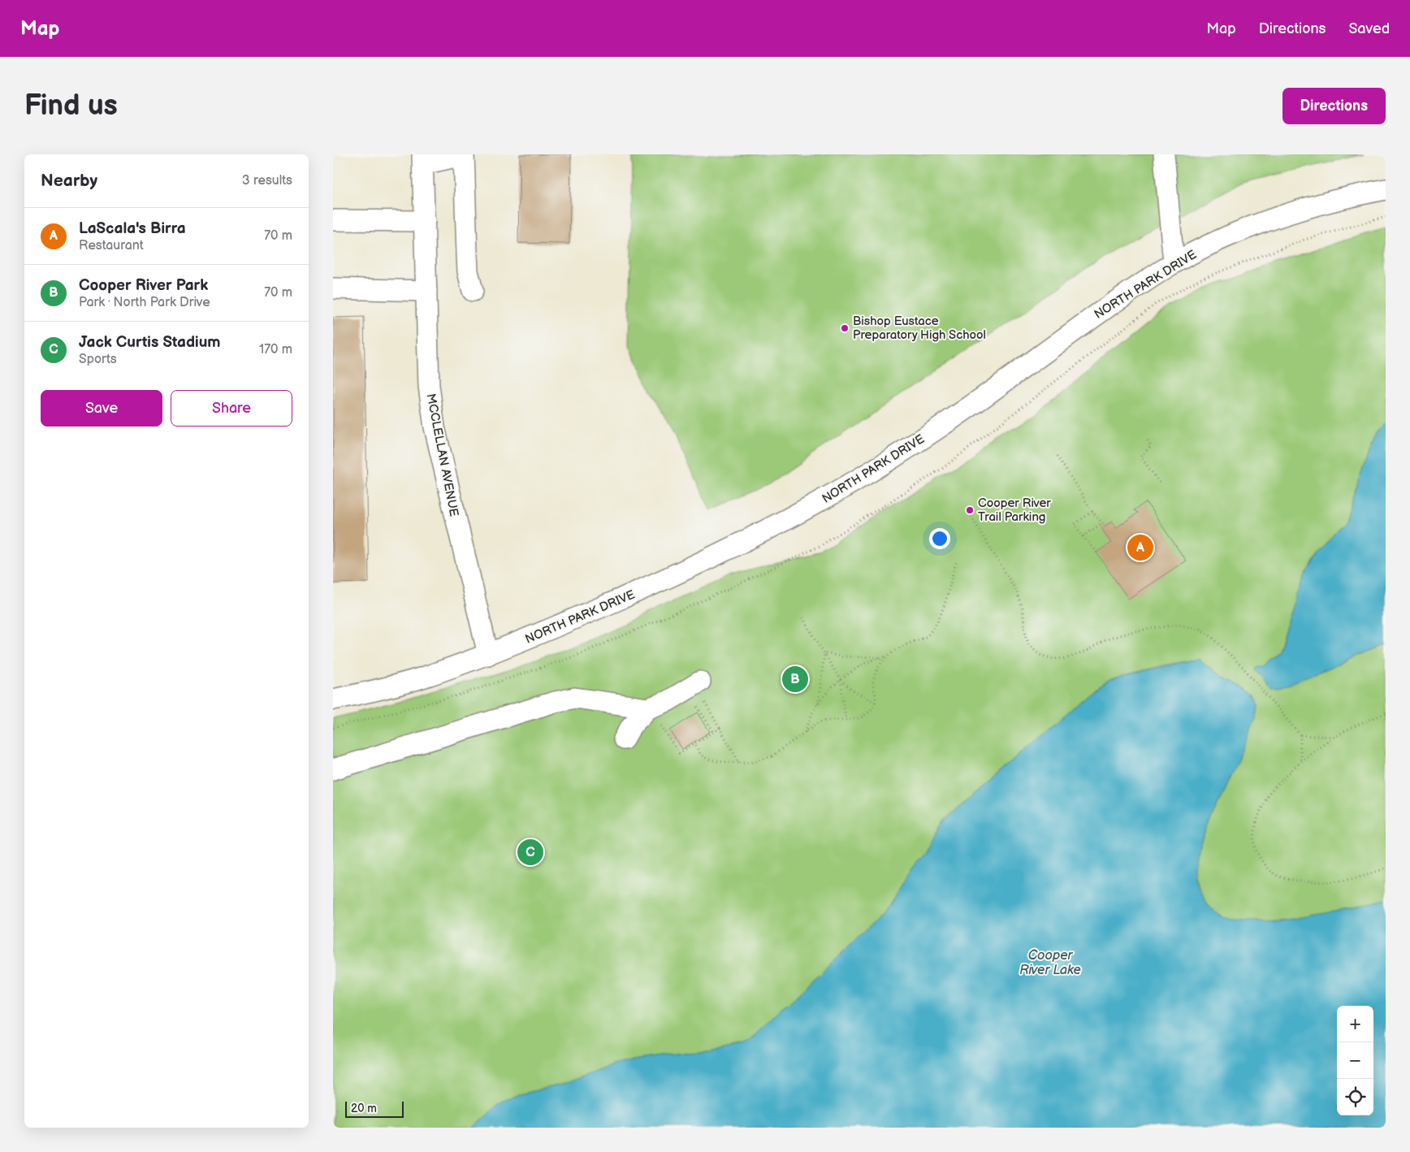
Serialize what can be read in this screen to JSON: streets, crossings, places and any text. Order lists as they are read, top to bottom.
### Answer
{
  "streets": {
    "street": ["NORTH PARK DRIVE", "MCCLELLAN AVENUE"]
  },
  "crossings": [
    ["NORTH PARK DRIVE", "MCCLELLAN AVENUE"]
  ],
  "water": ["Cooper River Lake"],
  "places": ["Bishop Eustace Preparatory High School", "Cooper River Trail Parking"],
  "scale_bar": "20 m",
  "page": {
    "header": "Map",
    "nav": ["Map", "Directions", "Saved"],
    "buttons": [
      "Directions",
      ["Save", "Share"]
    ],
    "title": "Find us",
    "heading": ["Nearby", "3 results"],
    "list": [
      {
        "mark": "A",
        "name": "LaScala's Birra",
        "note": "Restaurant",
        "value": "70 m"
      },
      {
        "mark": "B",
        "name": "Cooper River Park",
        "note": "Park · North Park Drive",
        "value": "70 m"
      },
      {
        "mark": "C",
        "name": "Jack Curtis Stadium",
        "note": "Sports",
        "value": "170 m"
      }
    ],
    "pins": ["A", "B", "C"],
    "map_buttons": ["+", "−"],
    "scale": "20 m"
  }
}
